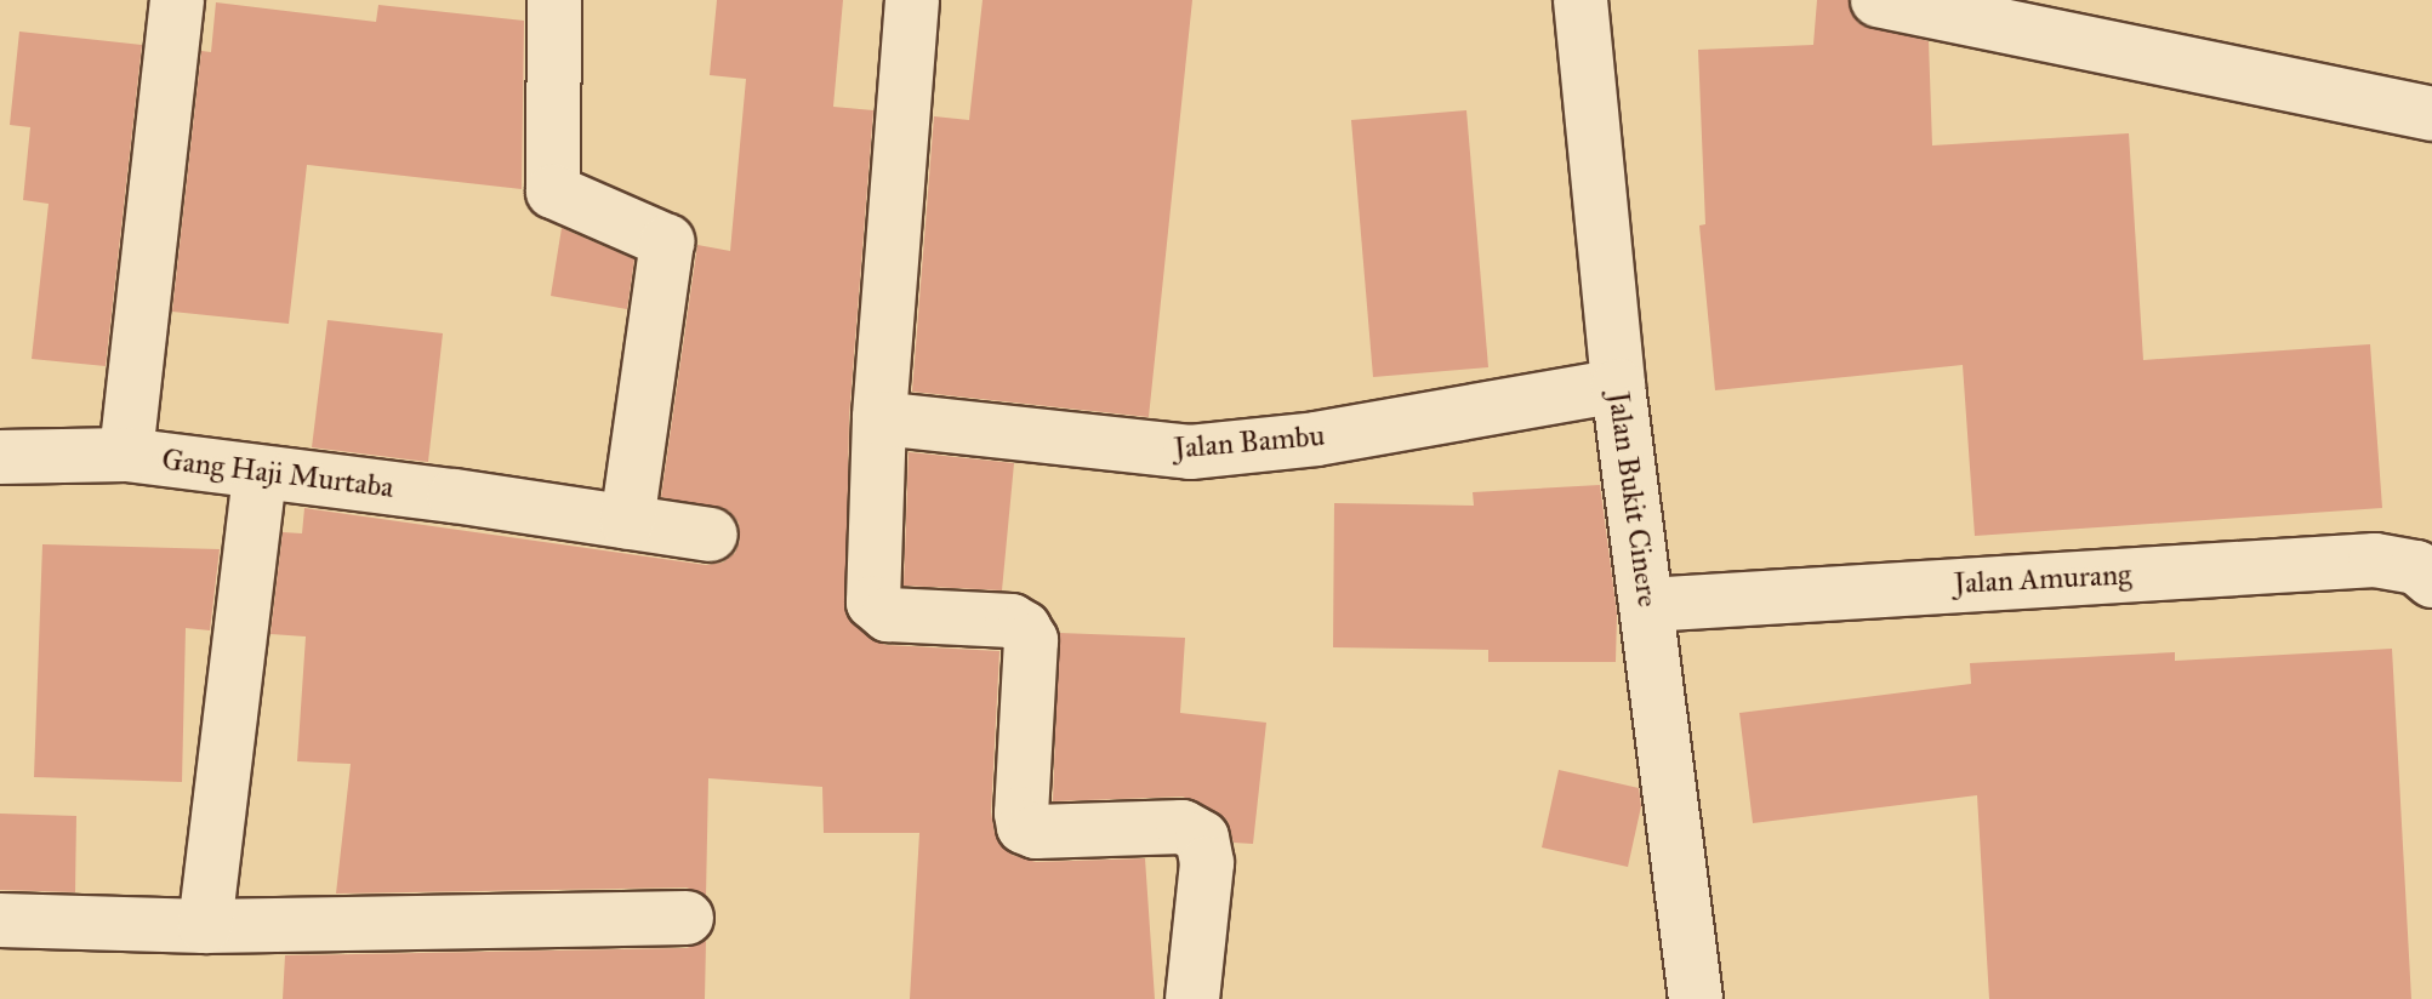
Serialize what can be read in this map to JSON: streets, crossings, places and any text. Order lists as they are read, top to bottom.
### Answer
{
  "streets": {
    "street": [
      "Jalan Bambu",
      "Gang Haji Murtaba",
      "Jalan Bukit Cinere",
      "Jalan Amurang"
    ]
  },
  "crossings": [
    ["Jalan Bambu", "Jalan Bukit Cinere"],
    ["Jalan Bukit Cinere", "Jalan Amurang"]
  ]
}
